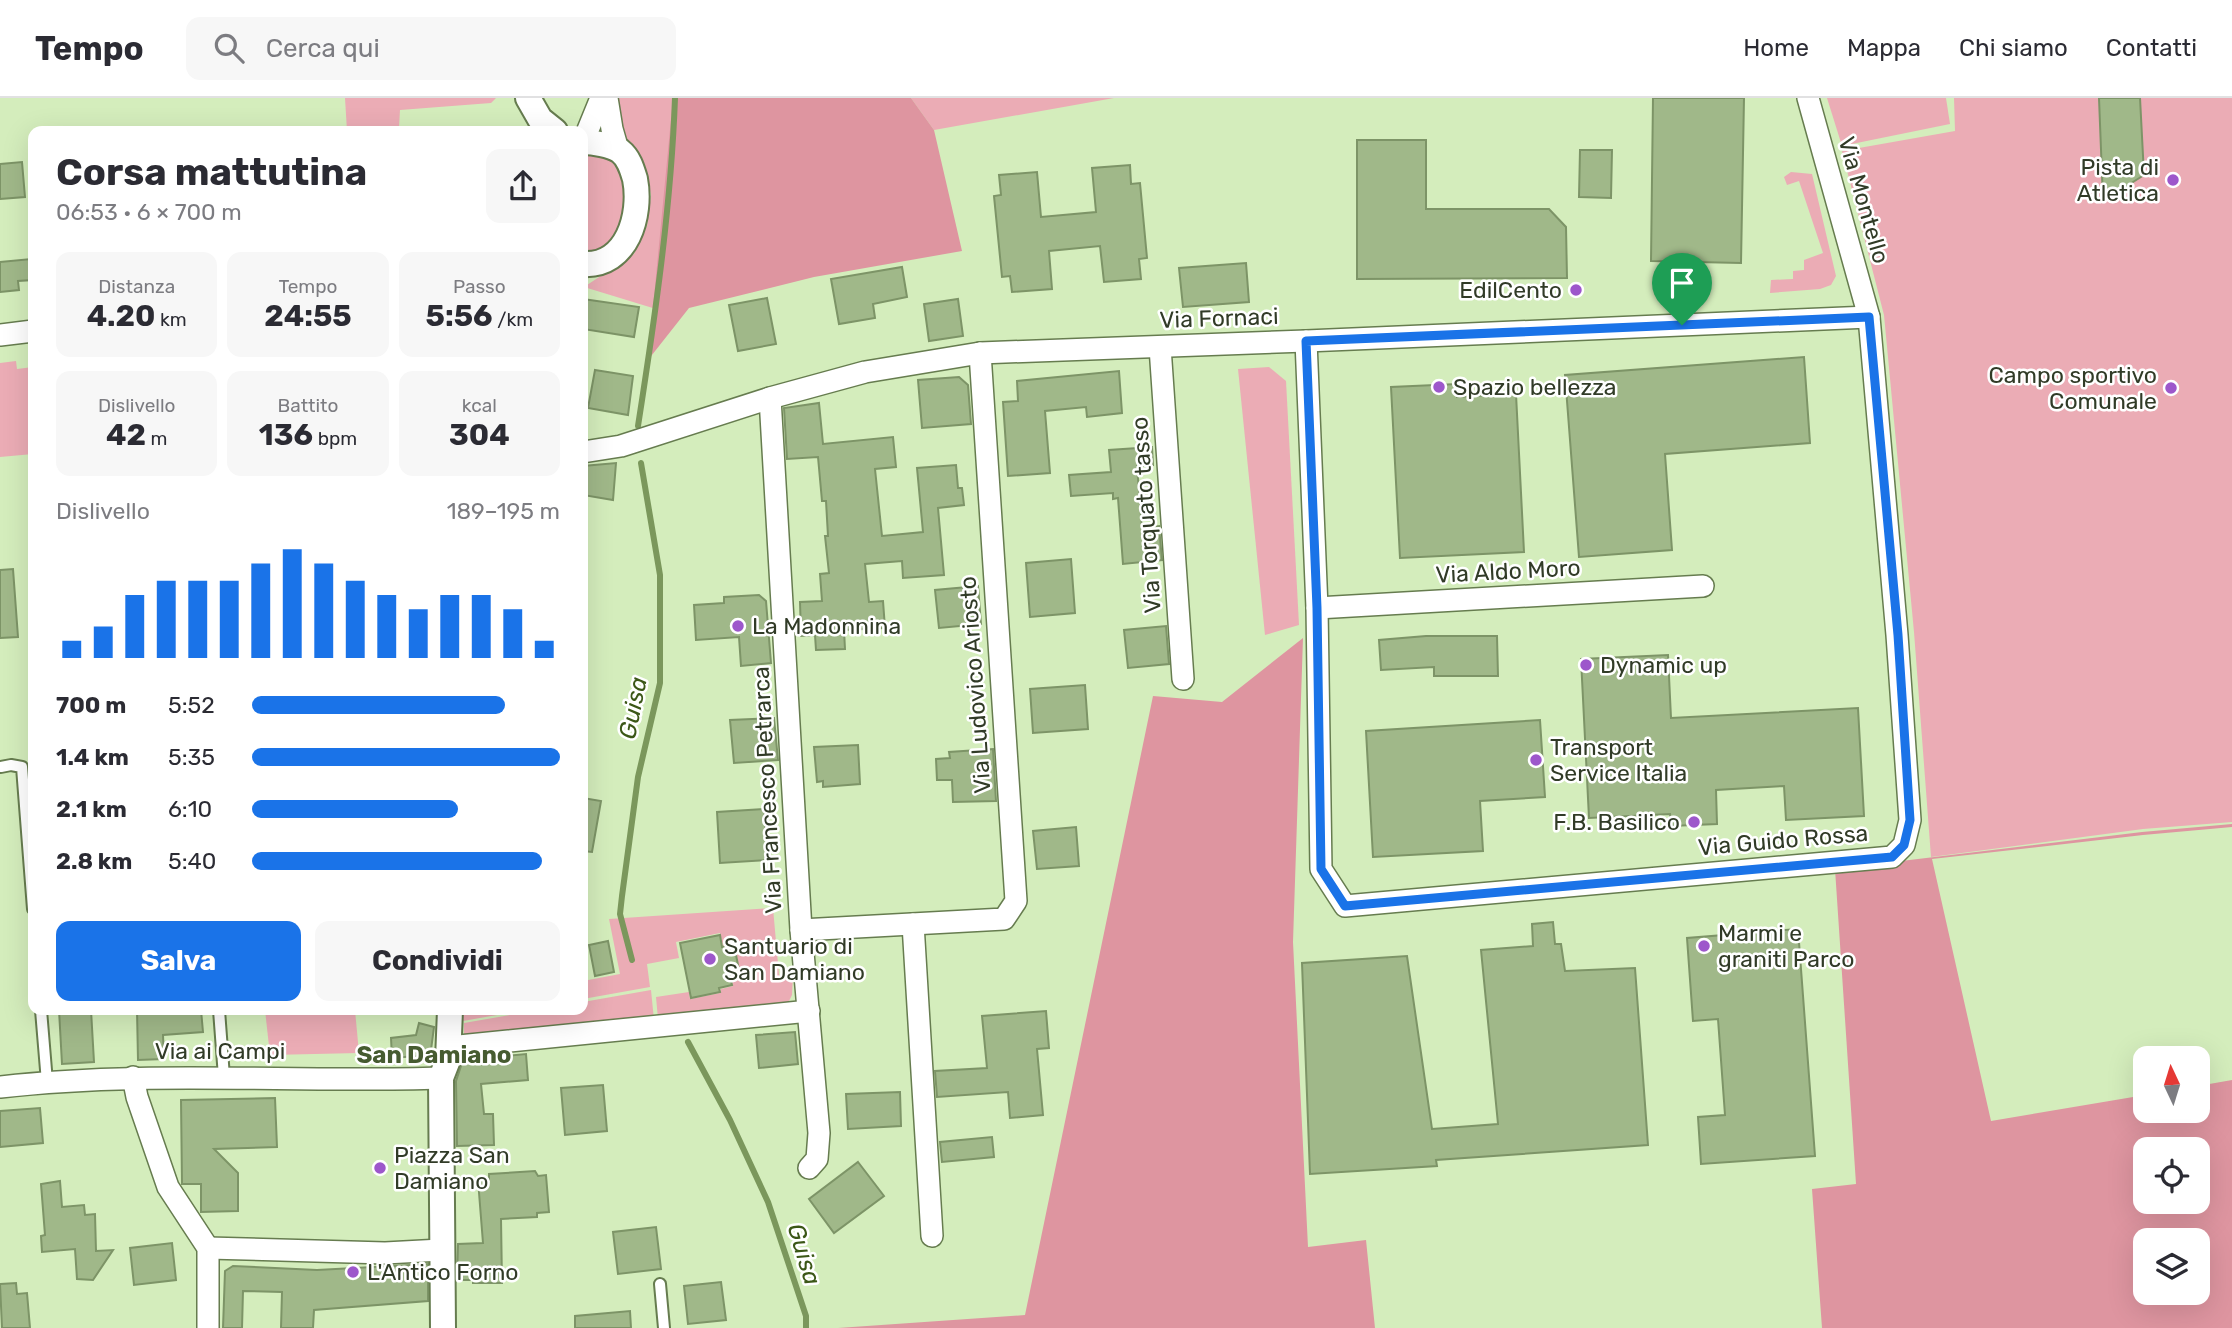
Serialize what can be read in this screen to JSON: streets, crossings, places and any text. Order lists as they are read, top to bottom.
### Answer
{
  "streets": {
    "street": [
      "Via Montello",
      "Via Fornaci",
      "Via Torquato tasso",
      "Via Aldo Moro",
      "Via Ludovico Ariosto",
      "Via Francesco Petrarca",
      "Via Guido Rossa",
      "Via ai Campi"
    ]
  },
  "crossings": [
    ["Via Montello", "Via Fornaci"],
    ["Via Montello", "Via Guido Rossa"],
    ["Via Fornaci", "Via Torquato tasso"],
    ["Via Fornaci", "Via Ludovico Ariosto"],
    ["Via Fornaci", "Via Francesco Petrarca"],
    ["Via Fornaci", "Via Guido Rossa"],
    ["Via Aldo Moro", "Via Guido Rossa"],
    ["Via Ludovico Ariosto", "Via Francesco Petrarca"]
  ],
  "districts": ["San Damiano"],
  "water": ["Guisa"],
  "places": [
    "Pista di Atletica",
    "EdilCento",
    "Spazio bellezza",
    "Campo sportivo Comunale",
    "La Madonnina",
    "Dynamic up",
    "Transport Service Italia",
    "F.B. Basilico",
    "Marmi e graniti Parco",
    "Santuario di San Damiano",
    "Piazza San Damiano",
    "L'Antico Forno"
  ],
  "north": "top",
  "page": {
    "header": "Tempo",
    "search": "Cerca qui",
    "nav": [
      "Home",
      "Mappa",
      "Chi siamo",
      "Contatti"
    ],
    "heading": ["Corsa mattutina", "06:53 · 6 × 700 m"],
    "stats": [
      ["Distanza", "4.20 km"],
      ["Tempo", "24:55"],
      ["Passo", "5:56 /km"],
      ["Dislivello", "42 m"],
      ["Battito", "136 bpm"],
      ["kcal", "304"]
    ],
    "chart": ["Dislivello", "189–195 m"],
    "list": [
      {
        "name": "700 m",
        "note": "5:52"
      },
      {
        "name": "1.4 km",
        "note": "5:35"
      },
      {
        "name": "2.1 km",
        "note": "6:10"
      },
      {
        "name": "2.8 km",
        "note": "5:40"
      }
    ],
    "buttons": ["Salva", "Condividi"]
  }
}
